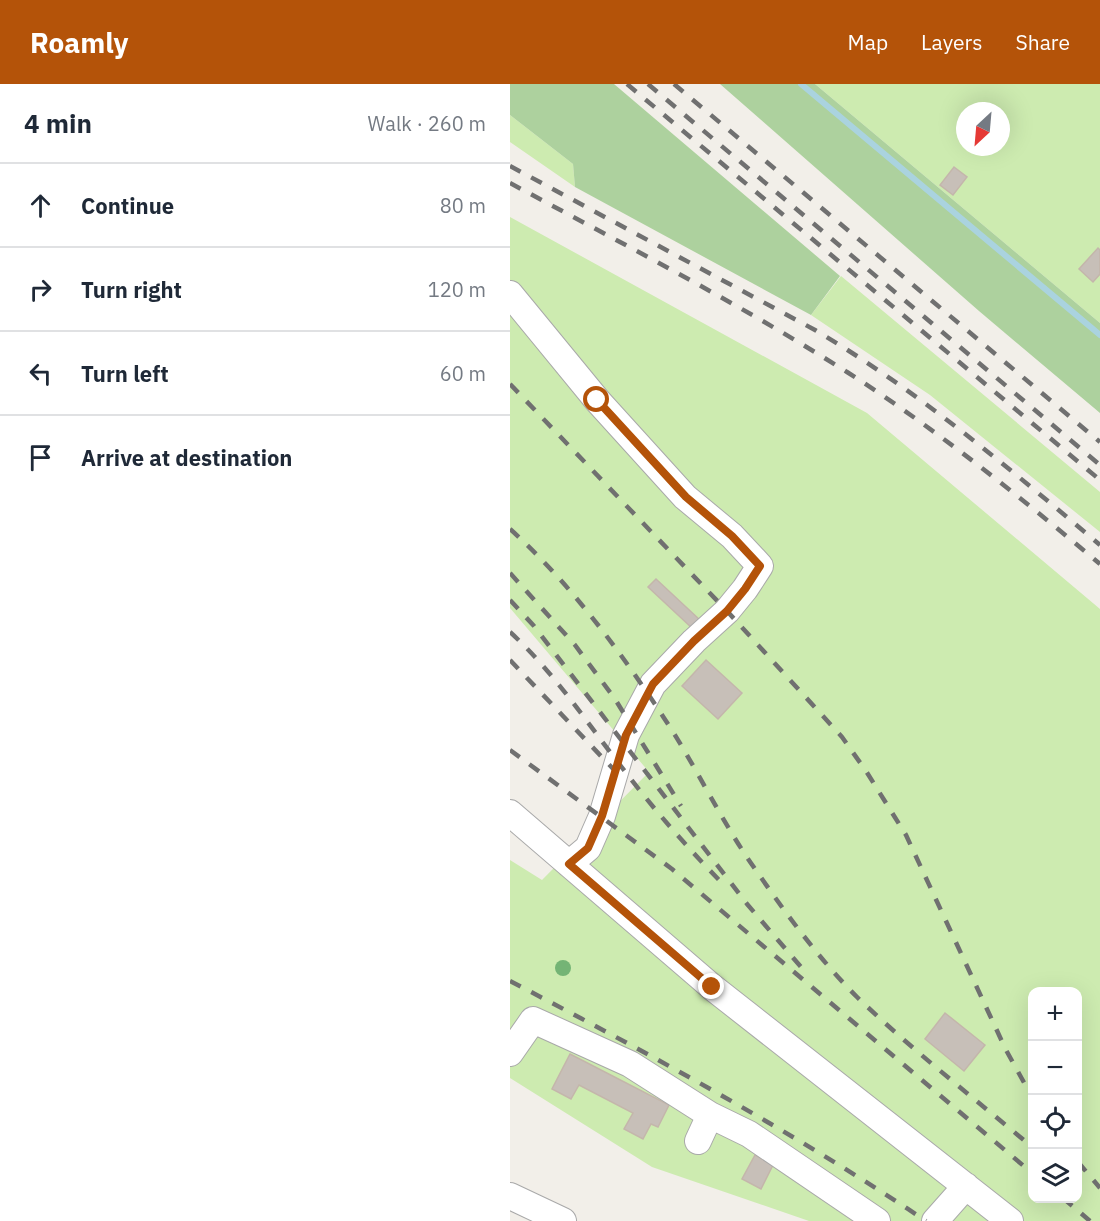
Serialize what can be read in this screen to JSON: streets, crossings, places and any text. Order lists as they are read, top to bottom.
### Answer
{
  "north": "bottom left",
  "page": {
    "header": "Roamly",
    "nav": ["Map", "Layers", "Share"],
    "heading": ["4 min", "Walk · 260 m"],
    "list": [
      ["Continue", "80 m"],
      ["Turn right", "120 m"],
      ["Turn left", "60 m"],
      "Arrive at destination"
    ],
    "map_buttons": ["+", "−"]
  }
}
